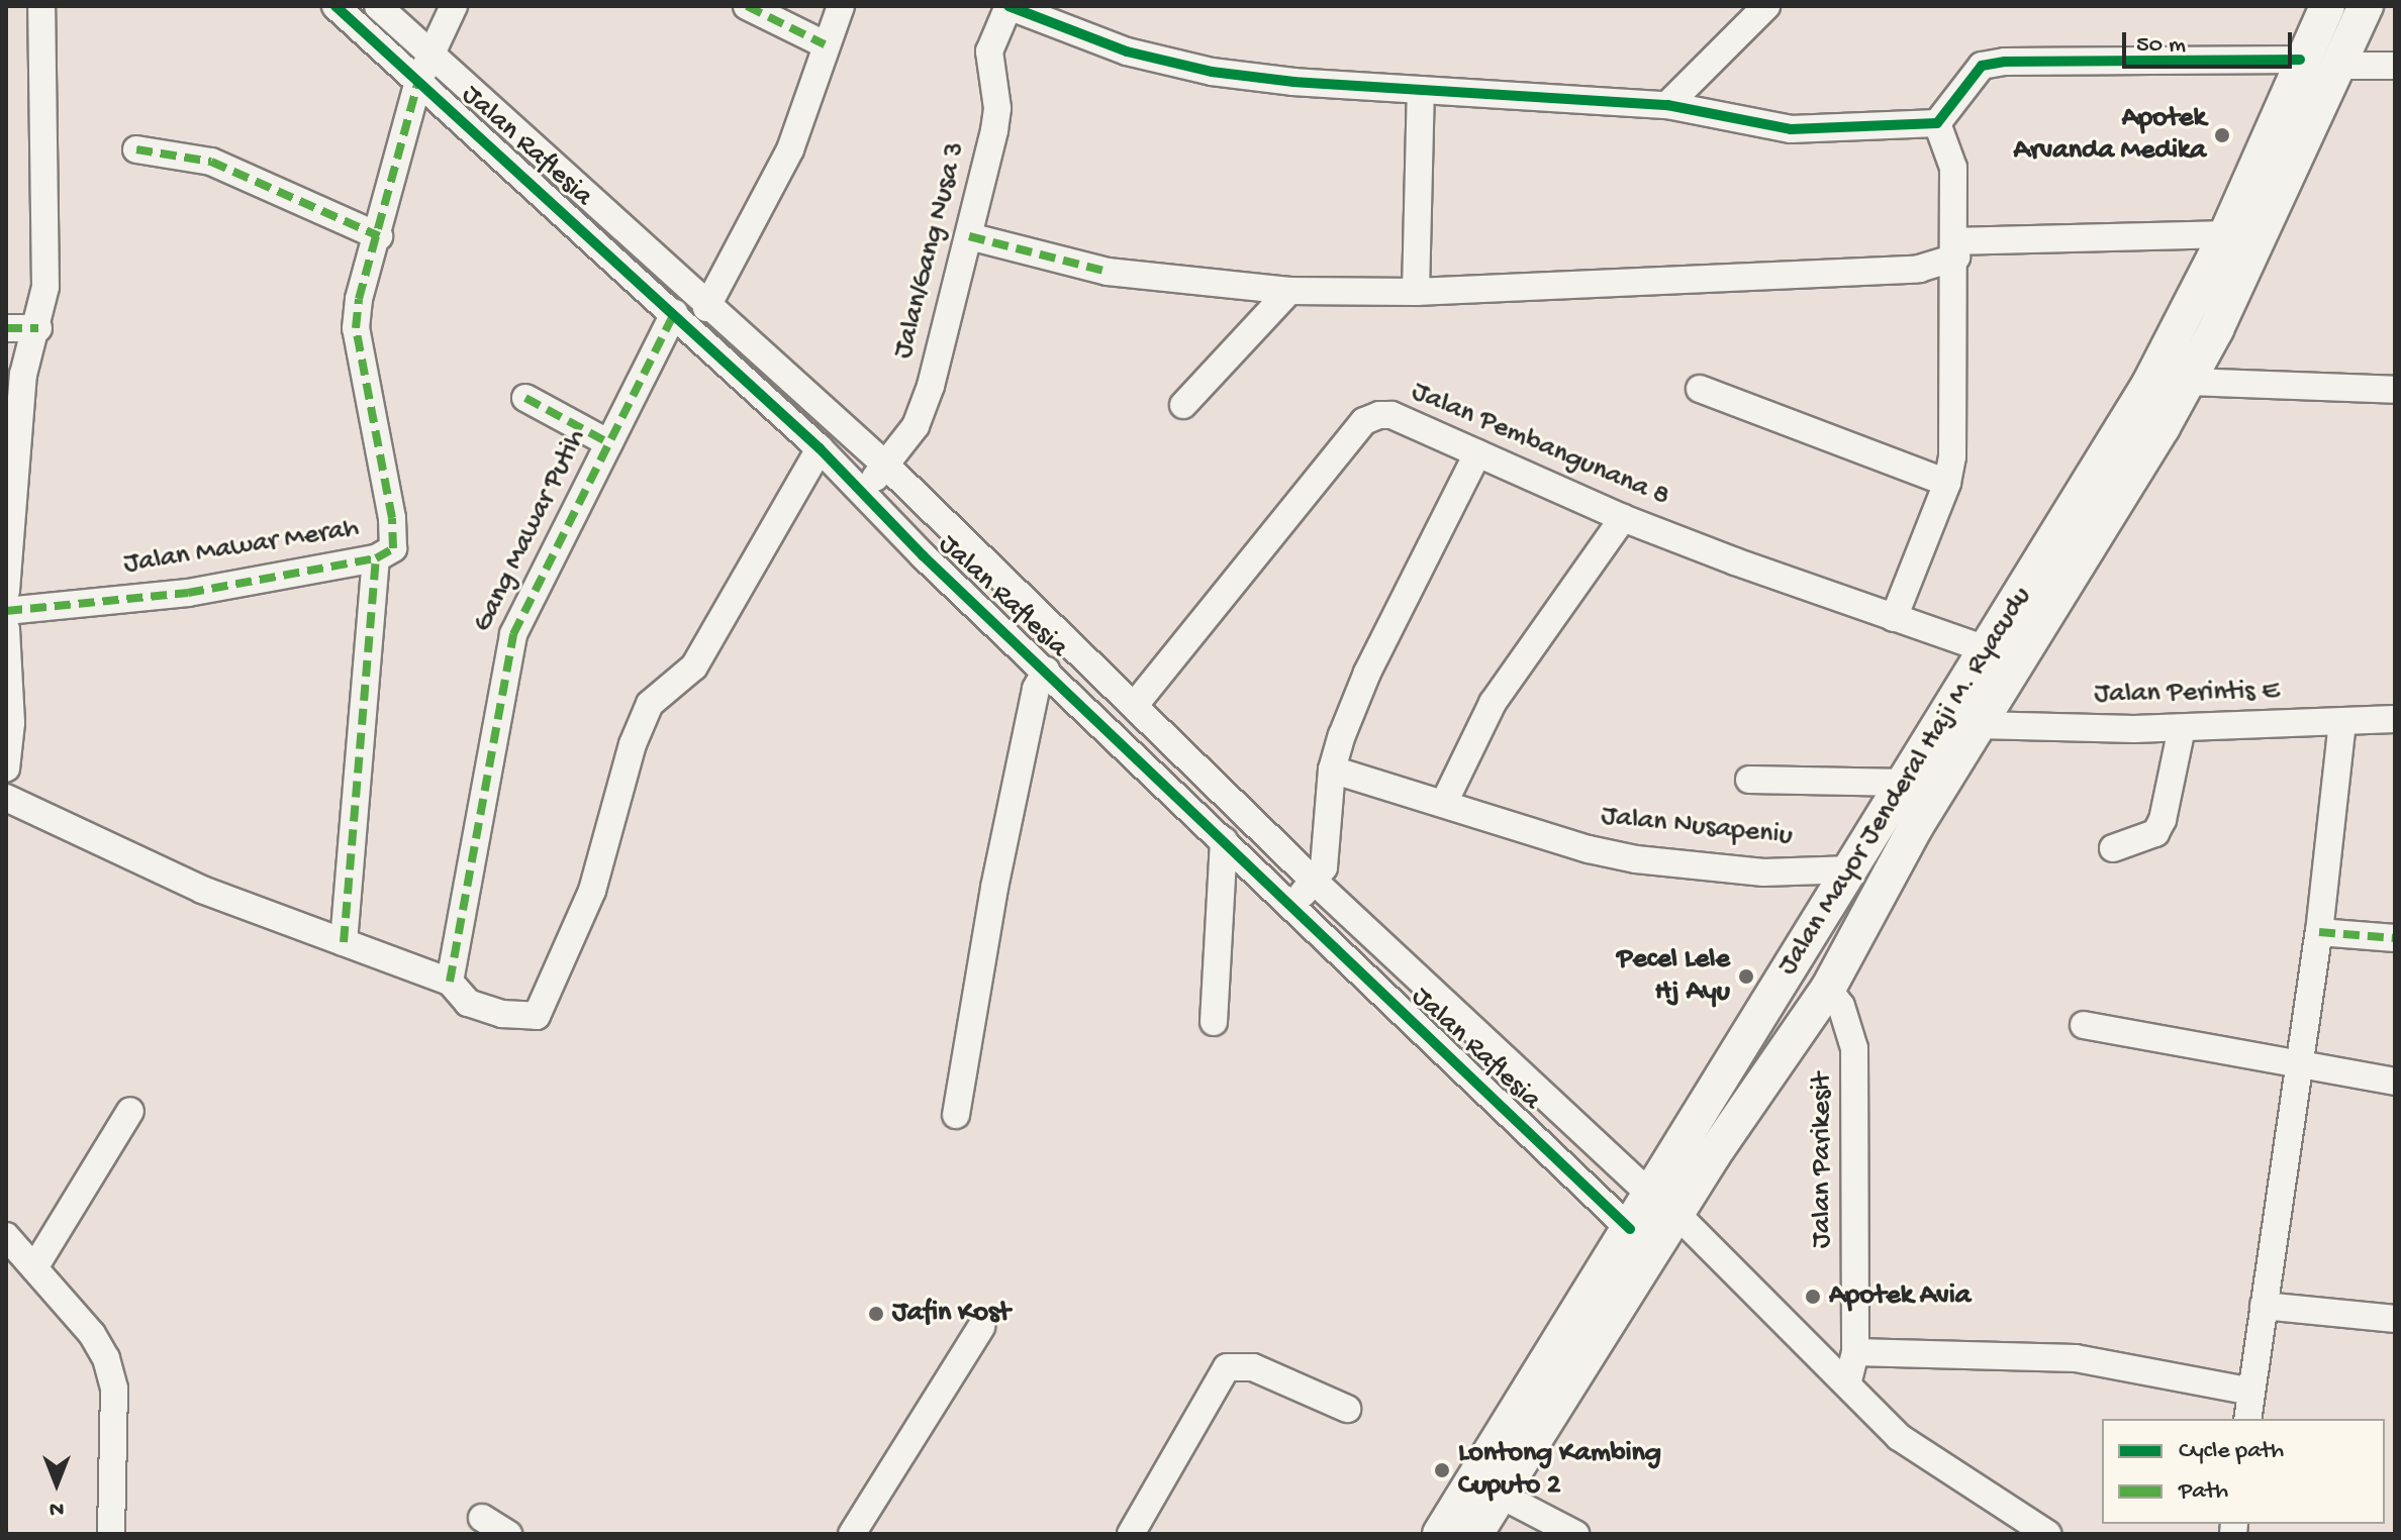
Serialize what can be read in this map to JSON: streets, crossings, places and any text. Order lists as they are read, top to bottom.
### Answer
{
  "streets": {
    "main road": ["Jalan Mayor Jenderal Haji M. Ryacudu"],
    "street": [
      "Jalan Raflesia",
      "Jalan/Gang Nusa 3",
      "Jalan Pembangunana 8",
      "Gang Mawar Putih",
      "Jalan Mawar Merah",
      "Jalan Perintis E",
      "Jalan Nusapeniu",
      "Jalan Parikesit"
    ]
  },
  "crossings": [
    ["Jalan Raflesia", "Jalan/Gang Nusa 3"],
    ["Jalan Raflesia", "Jalan Pembangunana 8"],
    ["Jalan Raflesia", "Gang Mawar Putih"],
    ["Jalan Raflesia", "Jalan Mawar Merah"],
    ["Jalan Raflesia", "Jalan Mayor Jenderal Haji M. Ryacudu"],
    ["Jalan Pembangunana 8", "Jalan Mayor Jenderal Haji M. Ryacudu"],
    ["Jalan Perintis E", "Jalan Mayor Jenderal Haji M. Ryacudu"],
    ["Jalan Mayor Jenderal Haji M. Ryacudu", "Jalan Nusapeniu"],
    ["Jalan Mayor Jenderal Haji M. Ryacudu", "Jalan Parikesit"]
  ],
  "places": [
    "Apotek Arvanda Medika",
    "Pecel Lele Hj Ayu",
    "Apotek Avia",
    "Jafin Kost",
    "Lontong Kambing Cuputo 2"
  ],
  "legend": ["Cycle path", "Path"],
  "scale_bar": "50 m",
  "north": "bottom"
}
